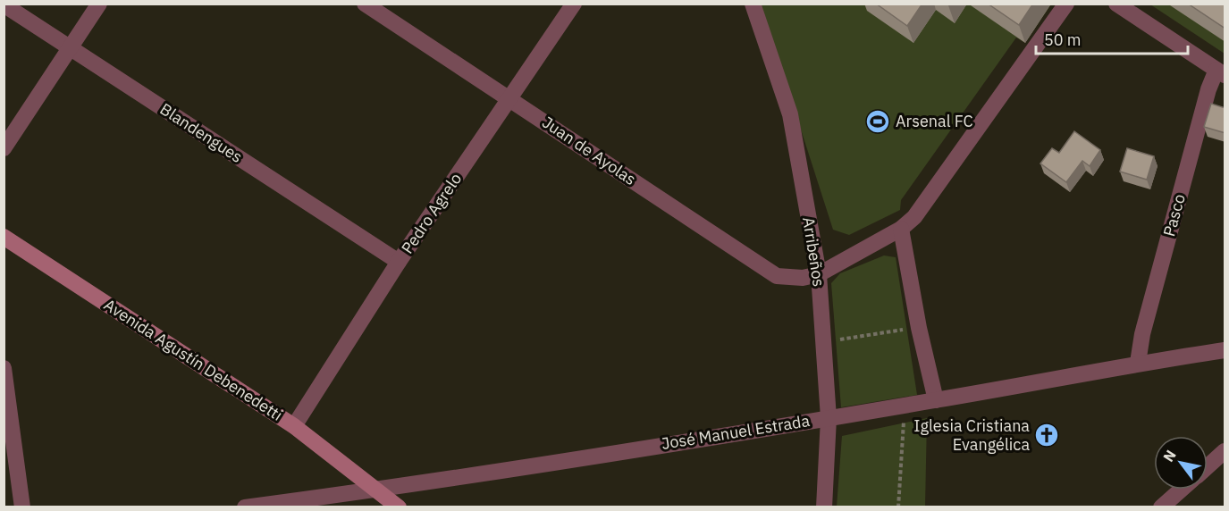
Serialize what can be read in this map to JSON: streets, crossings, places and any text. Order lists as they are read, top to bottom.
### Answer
{
  "streets": {
    "main road": ["Avenida Agustín Debenedetti"],
    "street": [
      "Blandengues",
      "Juan de Ayolas",
      "Pedro Agrelo",
      "Pasco",
      "Arribeños",
      "José Manuel Estrada"
    ]
  },
  "crossings": [
    ["Blandengues", "Pedro Agrelo"],
    ["Juan de Ayolas", "Pedro Agrelo"],
    ["Juan de Ayolas", "Arribeños"],
    ["Pedro Agrelo", "Avenida Agustín Debenedetti"],
    ["Pasco", "José Manuel Estrada"],
    ["Arribeños", "José Manuel Estrada"],
    ["Avenida Agustín Debenedetti", "José Manuel Estrada"]
  ],
  "places": {
    "sports": ["Arsenal FC"],
    "church": ["Iglesia Cristiana Evangélica"]
  },
  "scale_bar": "50 m",
  "north": "top left"
}
